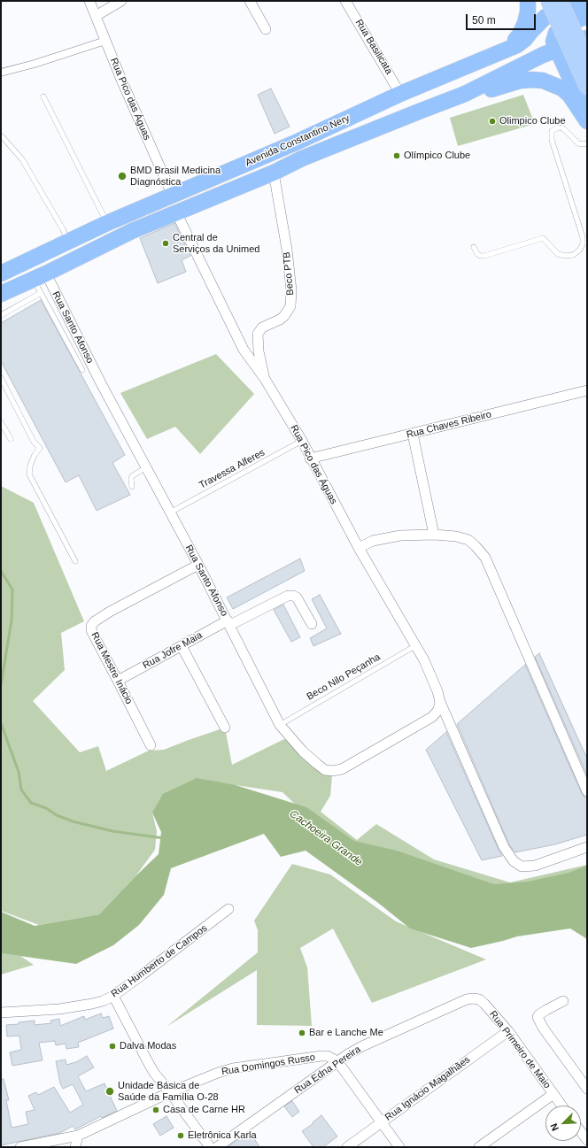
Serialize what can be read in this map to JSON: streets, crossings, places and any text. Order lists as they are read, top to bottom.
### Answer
{
  "streets": {
    "highway": ["Avenida Constantino Nery"],
    "street": [
      "Rua Basilicata",
      "Rua Pico das Águas",
      "Beco PTB",
      "Rua Santo Afonso",
      "Rua Chaves Ribeiro",
      "Rua Jofre Maia",
      "Rua Mestre Inácio",
      "Rua Humberto de Campos",
      "Rua Primeiro de Maio",
      "Rua Domingos Russo",
      "Rua Edna Pereira",
      "Rua Ignácio Magalhães"
    ],
    "lane": ["Travessa Alferes", "Beco Nilo Peçanha"]
  },
  "crossings": [
    ["Rua Basilicata", "Avenida Constantino Nery"],
    ["Rua Pico das Águas", "Avenida Constantino Nery"],
    ["Rua Pico das Águas", "Beco PTB"],
    ["Rua Pico das Águas", "Rua Santo Afonso"],
    ["Rua Pico das Águas", "Rua Chaves Ribeiro"],
    ["Rua Pico das Águas", "Travessa Alferes"],
    ["Rua Pico das Águas", "Beco Nilo Peçanha"],
    ["Avenida Constantino Nery", "Beco PTB"],
    ["Avenida Constantino Nery", "Rua Santo Afonso"],
    ["Rua Santo Afonso", "Travessa Alferes"],
    ["Rua Santo Afonso", "Rua Jofre Maia"],
    ["Rua Santo Afonso", "Rua Mestre Inácio"],
    ["Rua Santo Afonso", "Beco Nilo Peçanha"],
    ["Rua Jofre Maia", "Rua Mestre Inácio"],
    ["Rua Primeiro de Maio", "Rua Edna Pereira"],
    ["Rua Primeiro de Maio", "Rua Ignácio Magalhães"],
    ["Rua Domingos Russo", "Rua Edna Pereira"]
  ],
  "water": ["Cachoeira Grande"],
  "places": [
    "Olimpico Clube",
    "Olímpico Clube",
    "BMD Brasil Medicina Diagnóstica",
    "Central de Serviços da Unimed",
    "Bar e Lanche Me",
    "Dalva Modas",
    "Unidade Básica de Saúde da Família O-28",
    "Casa de Carne HR",
    "Eletrônica Karla"
  ],
  "scale_bar": "50 m",
  "north": "bottom left"
}
